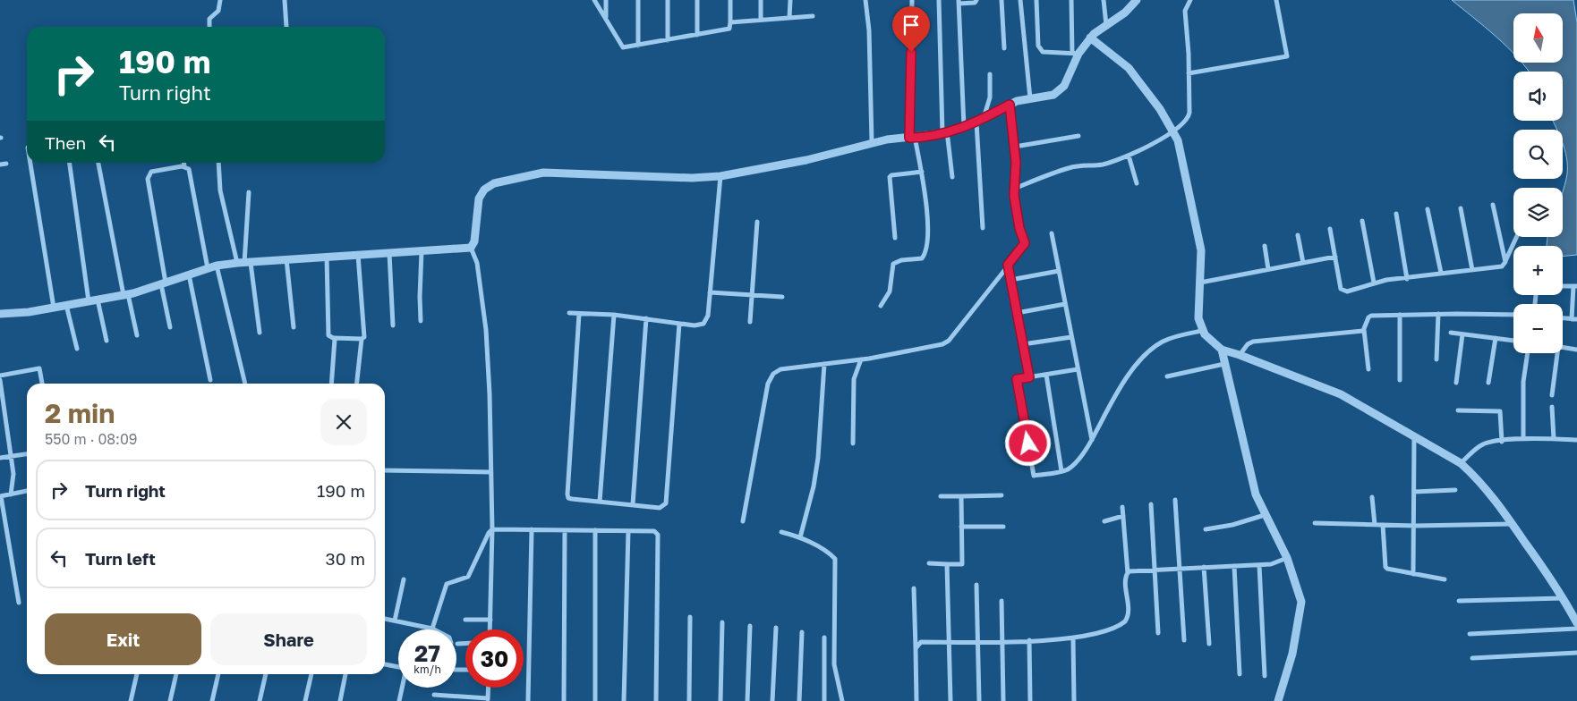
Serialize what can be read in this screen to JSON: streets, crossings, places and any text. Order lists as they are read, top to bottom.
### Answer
{
  "north": "top",
  "page": {
    "map_buttons": ["+", "−"],
    "turn": ["190 m", "Turn right"],
    "then": "Then",
    "heading": ["2 min", "550 m · 08:09"],
    "list": [
      {
        "name": "Turn right",
        "value": "190 m"
      },
      {
        "name": "Turn left",
        "value": "30 m"
      }
    ],
    "buttons": ["Exit", "Share"],
    "speed": "27 km/h",
    "limit": "30"
  }
}
